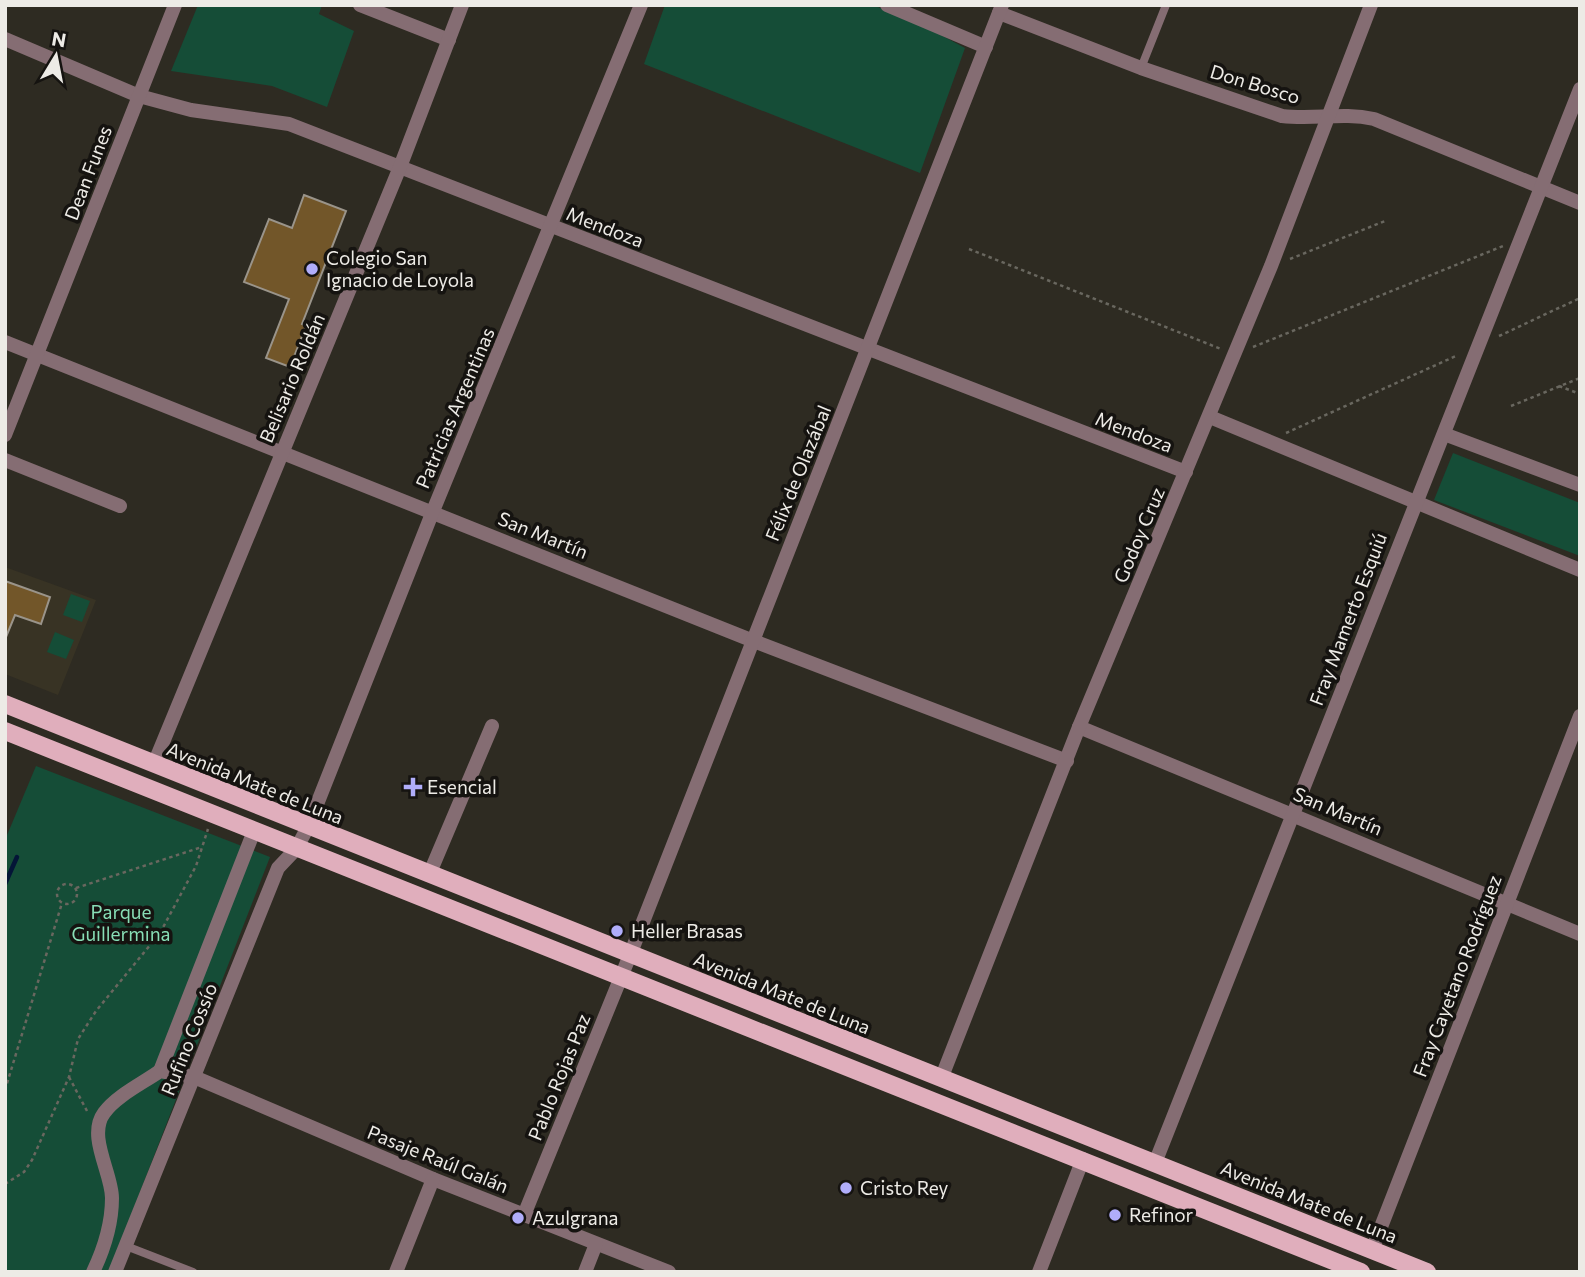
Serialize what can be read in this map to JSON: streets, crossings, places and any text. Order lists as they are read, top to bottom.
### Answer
{
  "streets": {
    "main road": ["Avenida Mate de Luna"],
    "street": [
      "Don Bosco",
      "Dean Funes",
      "Mendoza",
      "Belisario Roldán",
      "Patricias Argentinas",
      "Félix de Olazábal",
      "San Martín",
      "Godoy Cruz",
      "Fray Mamerto Esquiú",
      "Fray Cayetano Rodríguez",
      "Rufino Cossío",
      "Pablo Rojas Paz",
      "Pasaje Raúl Galán"
    ]
  },
  "crossings": [
    ["Don Bosco", "Félix de Olazábal"],
    ["Don Bosco", "Godoy Cruz"],
    ["Don Bosco", "Fray Mamerto Esquiú"],
    ["Dean Funes", "Mendoza"],
    ["Dean Funes", "San Martín"],
    ["Mendoza", "Belisario Roldán"],
    ["Mendoza", "Patricias Argentinas"],
    ["Mendoza", "Félix de Olazábal"],
    ["Mendoza", "Godoy Cruz"],
    ["Belisario Roldán", "San Martín"],
    ["Belisario Roldán", "Avenida Mate de Luna"],
    ["Patricias Argentinas", "San Martín"],
    ["Patricias Argentinas", "Avenida Mate de Luna"],
    ["Patricias Argentinas", "Rufino Cossío"],
    ["Félix de Olazábal", "San Martín"],
    ["Félix de Olazábal", "Avenida Mate de Luna"],
    ["Félix de Olazábal", "Pablo Rojas Paz"],
    ["San Martín", "Godoy Cruz"],
    ["San Martín", "Fray Mamerto Esquiú"],
    ["San Martín", "Fray Cayetano Rodríguez"],
    ["Godoy Cruz", "Avenida Mate de Luna"],
    ["Fray Mamerto Esquiú", "Avenida Mate de Luna"],
    ["Avenida Mate de Luna", "Fray Cayetano Rodríguez"],
    ["Avenida Mate de Luna", "Rufino Cossío"],
    ["Avenida Mate de Luna", "Pablo Rojas Paz"],
    ["Rufino Cossío", "Pasaje Raúl Galán"],
    ["Pablo Rojas Paz", "Pasaje Raúl Galán"]
  ],
  "parks": ["Parque Guillermina"],
  "places": {
    "other": [
      "Colegio San Ignacio de Loyola",
      "Heller Brasas",
      "Cristo Rey",
      "Refinor",
      "Azulgrana"
    ],
    "health": ["Esencial"]
  },
  "north": "top"
}
